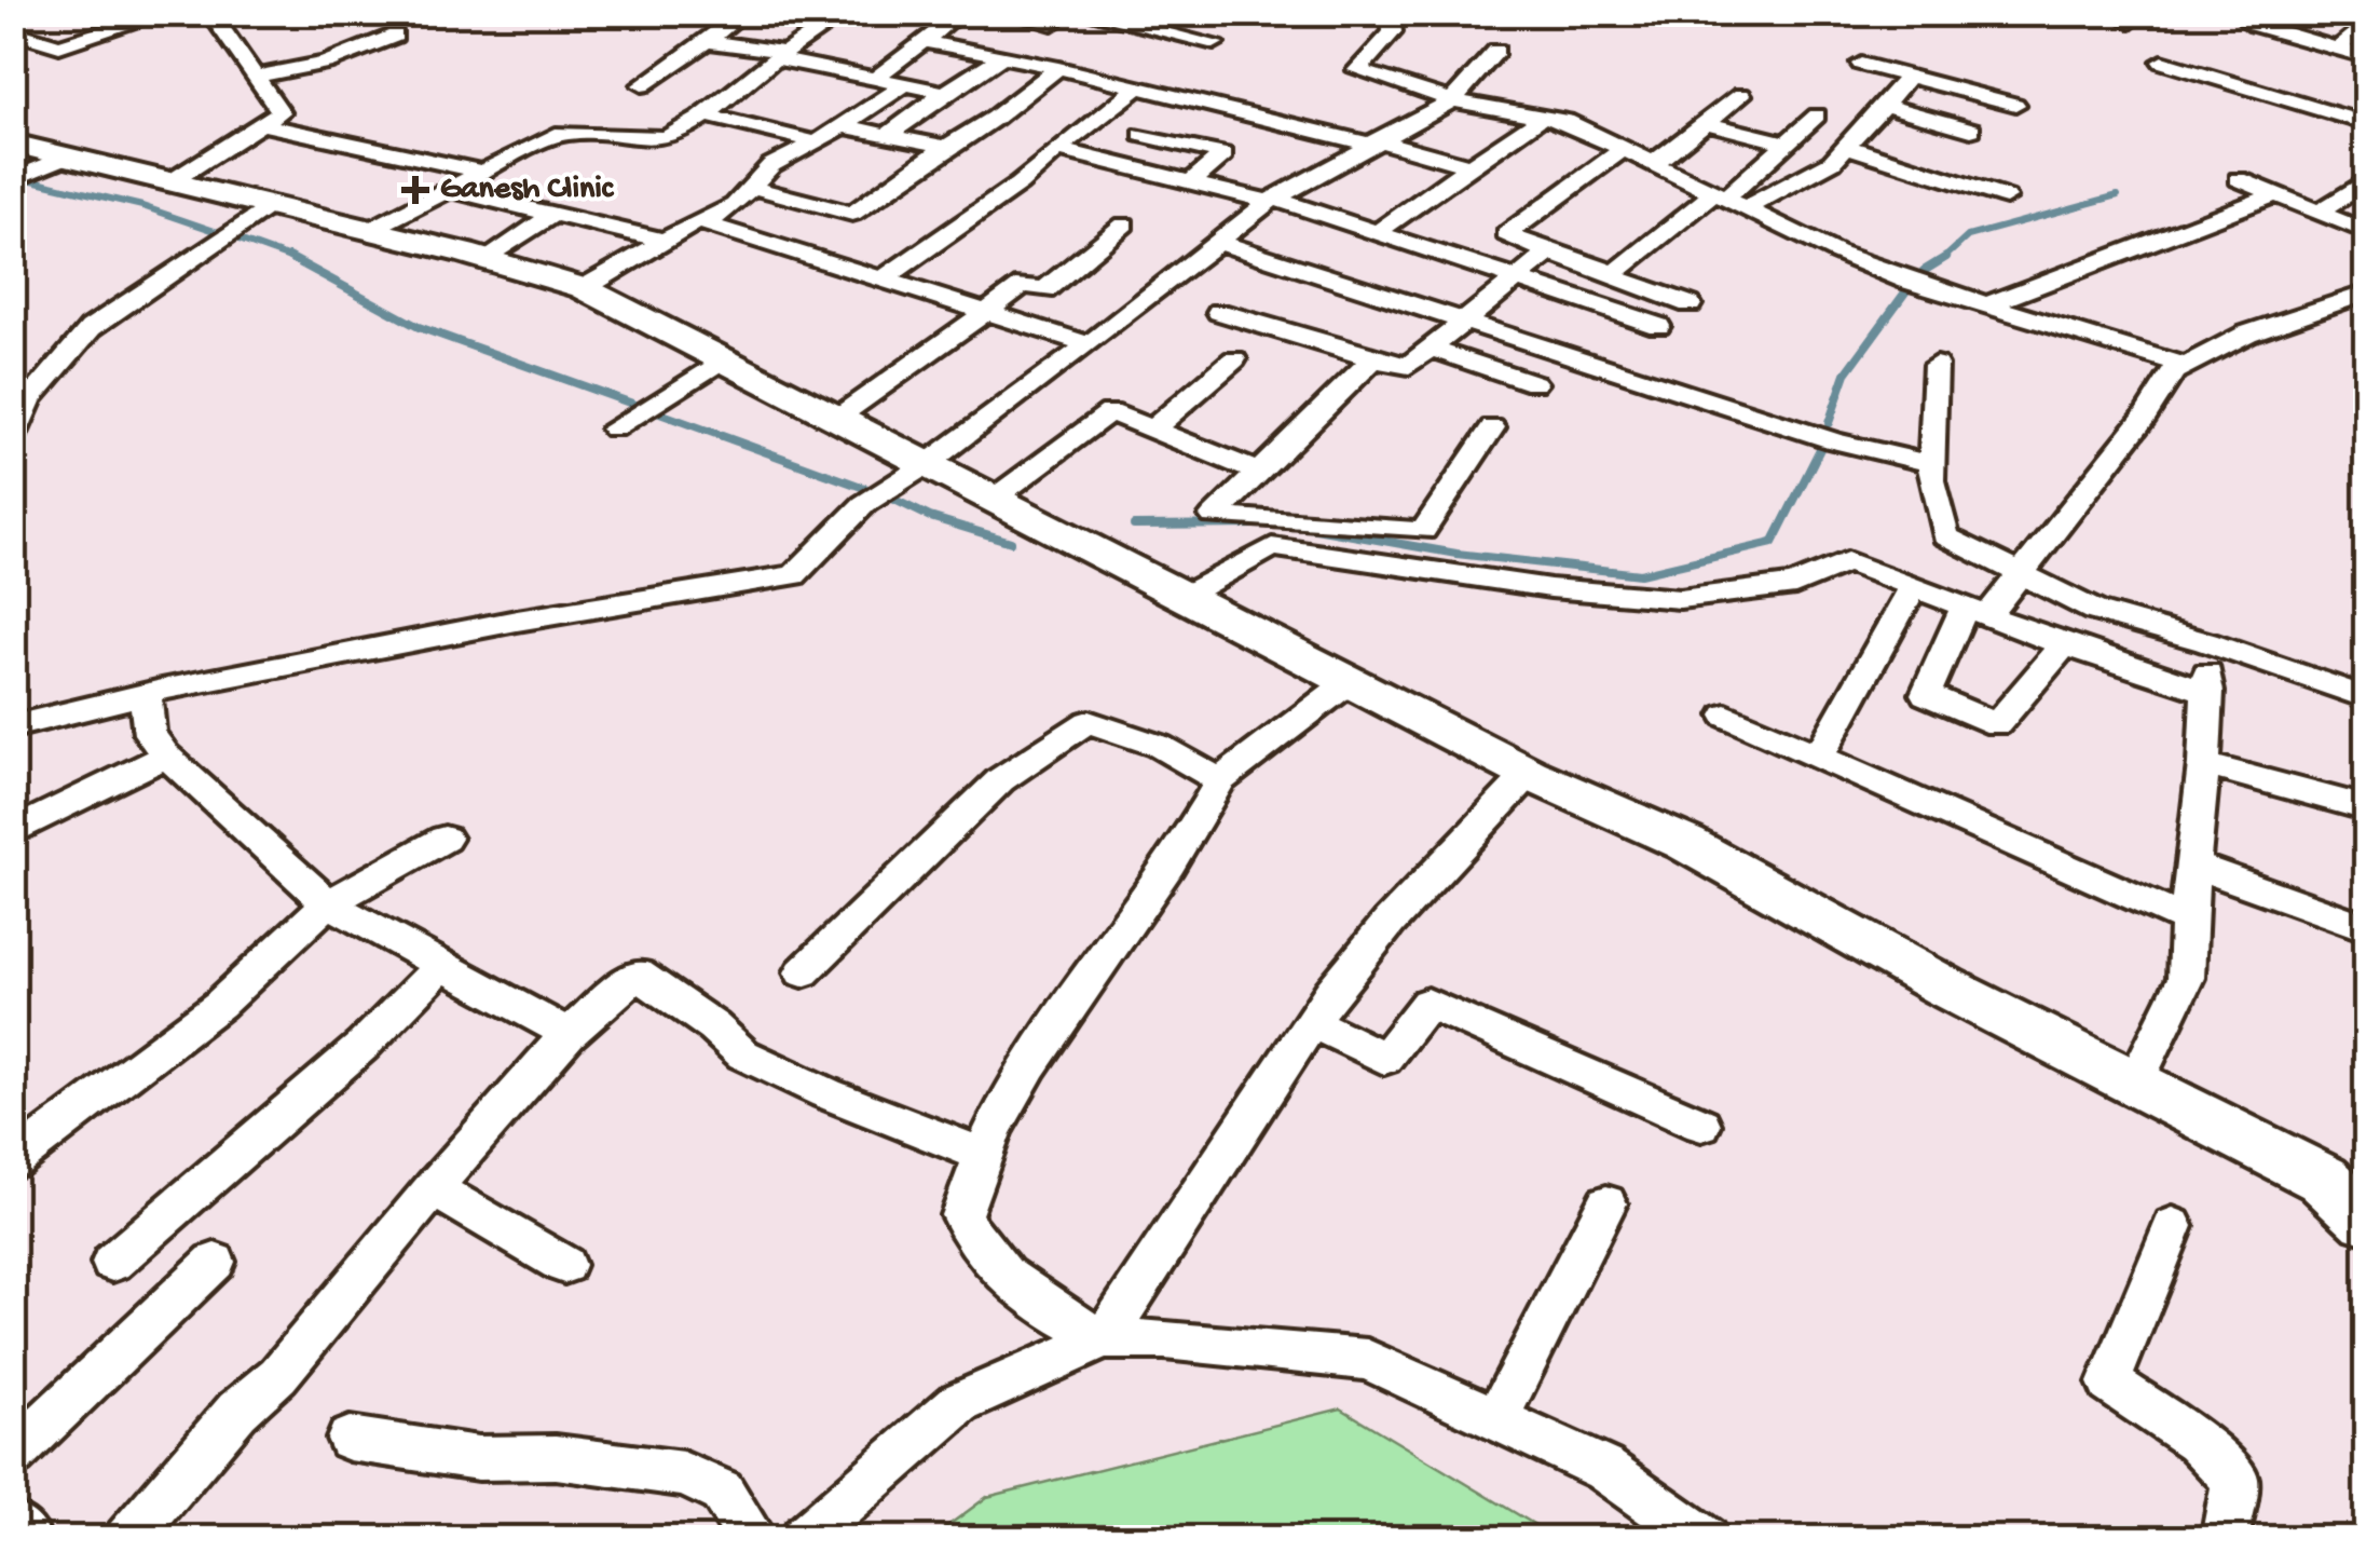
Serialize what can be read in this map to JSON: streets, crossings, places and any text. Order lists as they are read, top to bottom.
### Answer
{
  "places": {
    "health": ["Ganesh Clinic"]
  }
}
